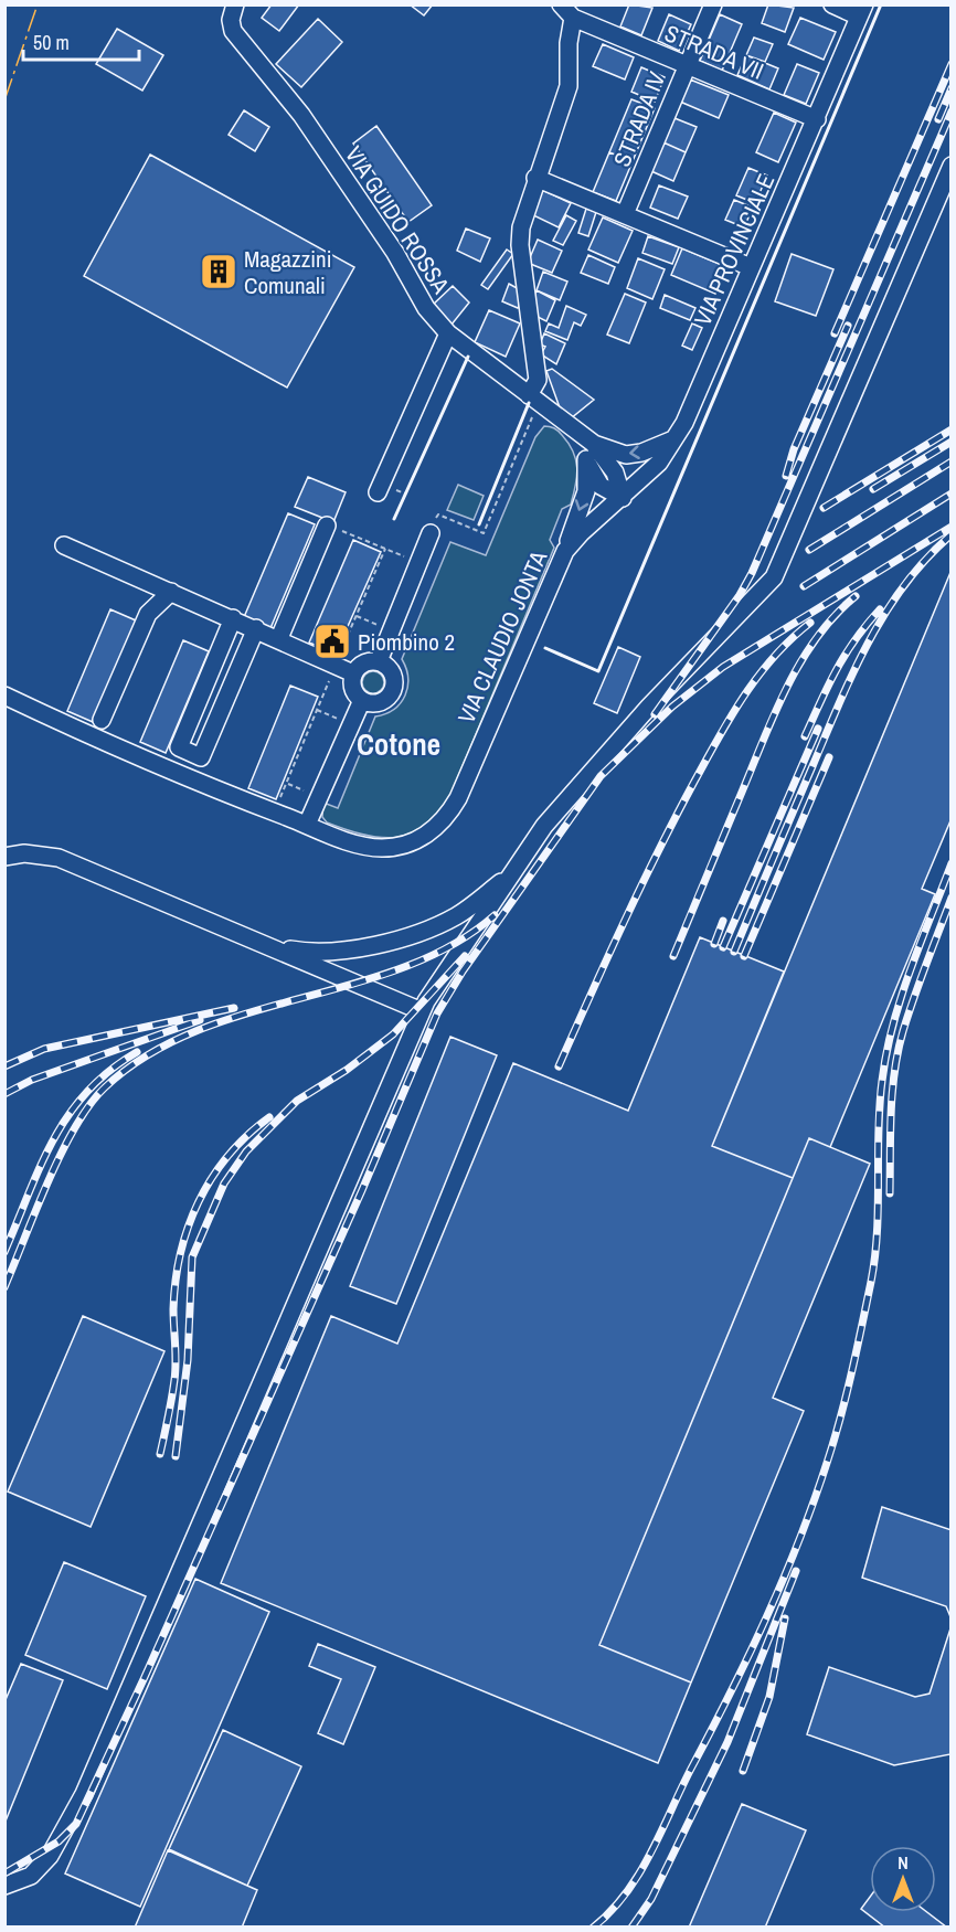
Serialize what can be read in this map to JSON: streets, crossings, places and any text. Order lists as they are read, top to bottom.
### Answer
{
  "streets": {
    "street": [
      "STRADA VII",
      "STRADA IV",
      "VIA GUIDO ROSSA",
      "VIA PROVINCIALE",
      "VIA CLAUDIO JONTA"
    ]
  },
  "crossings": [
    ["STRADA VII", "STRADA IV"],
    ["STRADA VII", "VIA PROVINCIALE"],
    ["VIA GUIDO ROSSA", "VIA PROVINCIALE"],
    ["VIA GUIDO ROSSA", "VIA CLAUDIO JONTA"],
    ["VIA PROVINCIALE", "VIA CLAUDIO JONTA"]
  ],
  "districts": ["Cotone"],
  "places": {
    "building": ["Magazzini Comunali"],
    "public building": ["Piombino 2"]
  },
  "scale_bar": "50 m",
  "north": "top"
}
